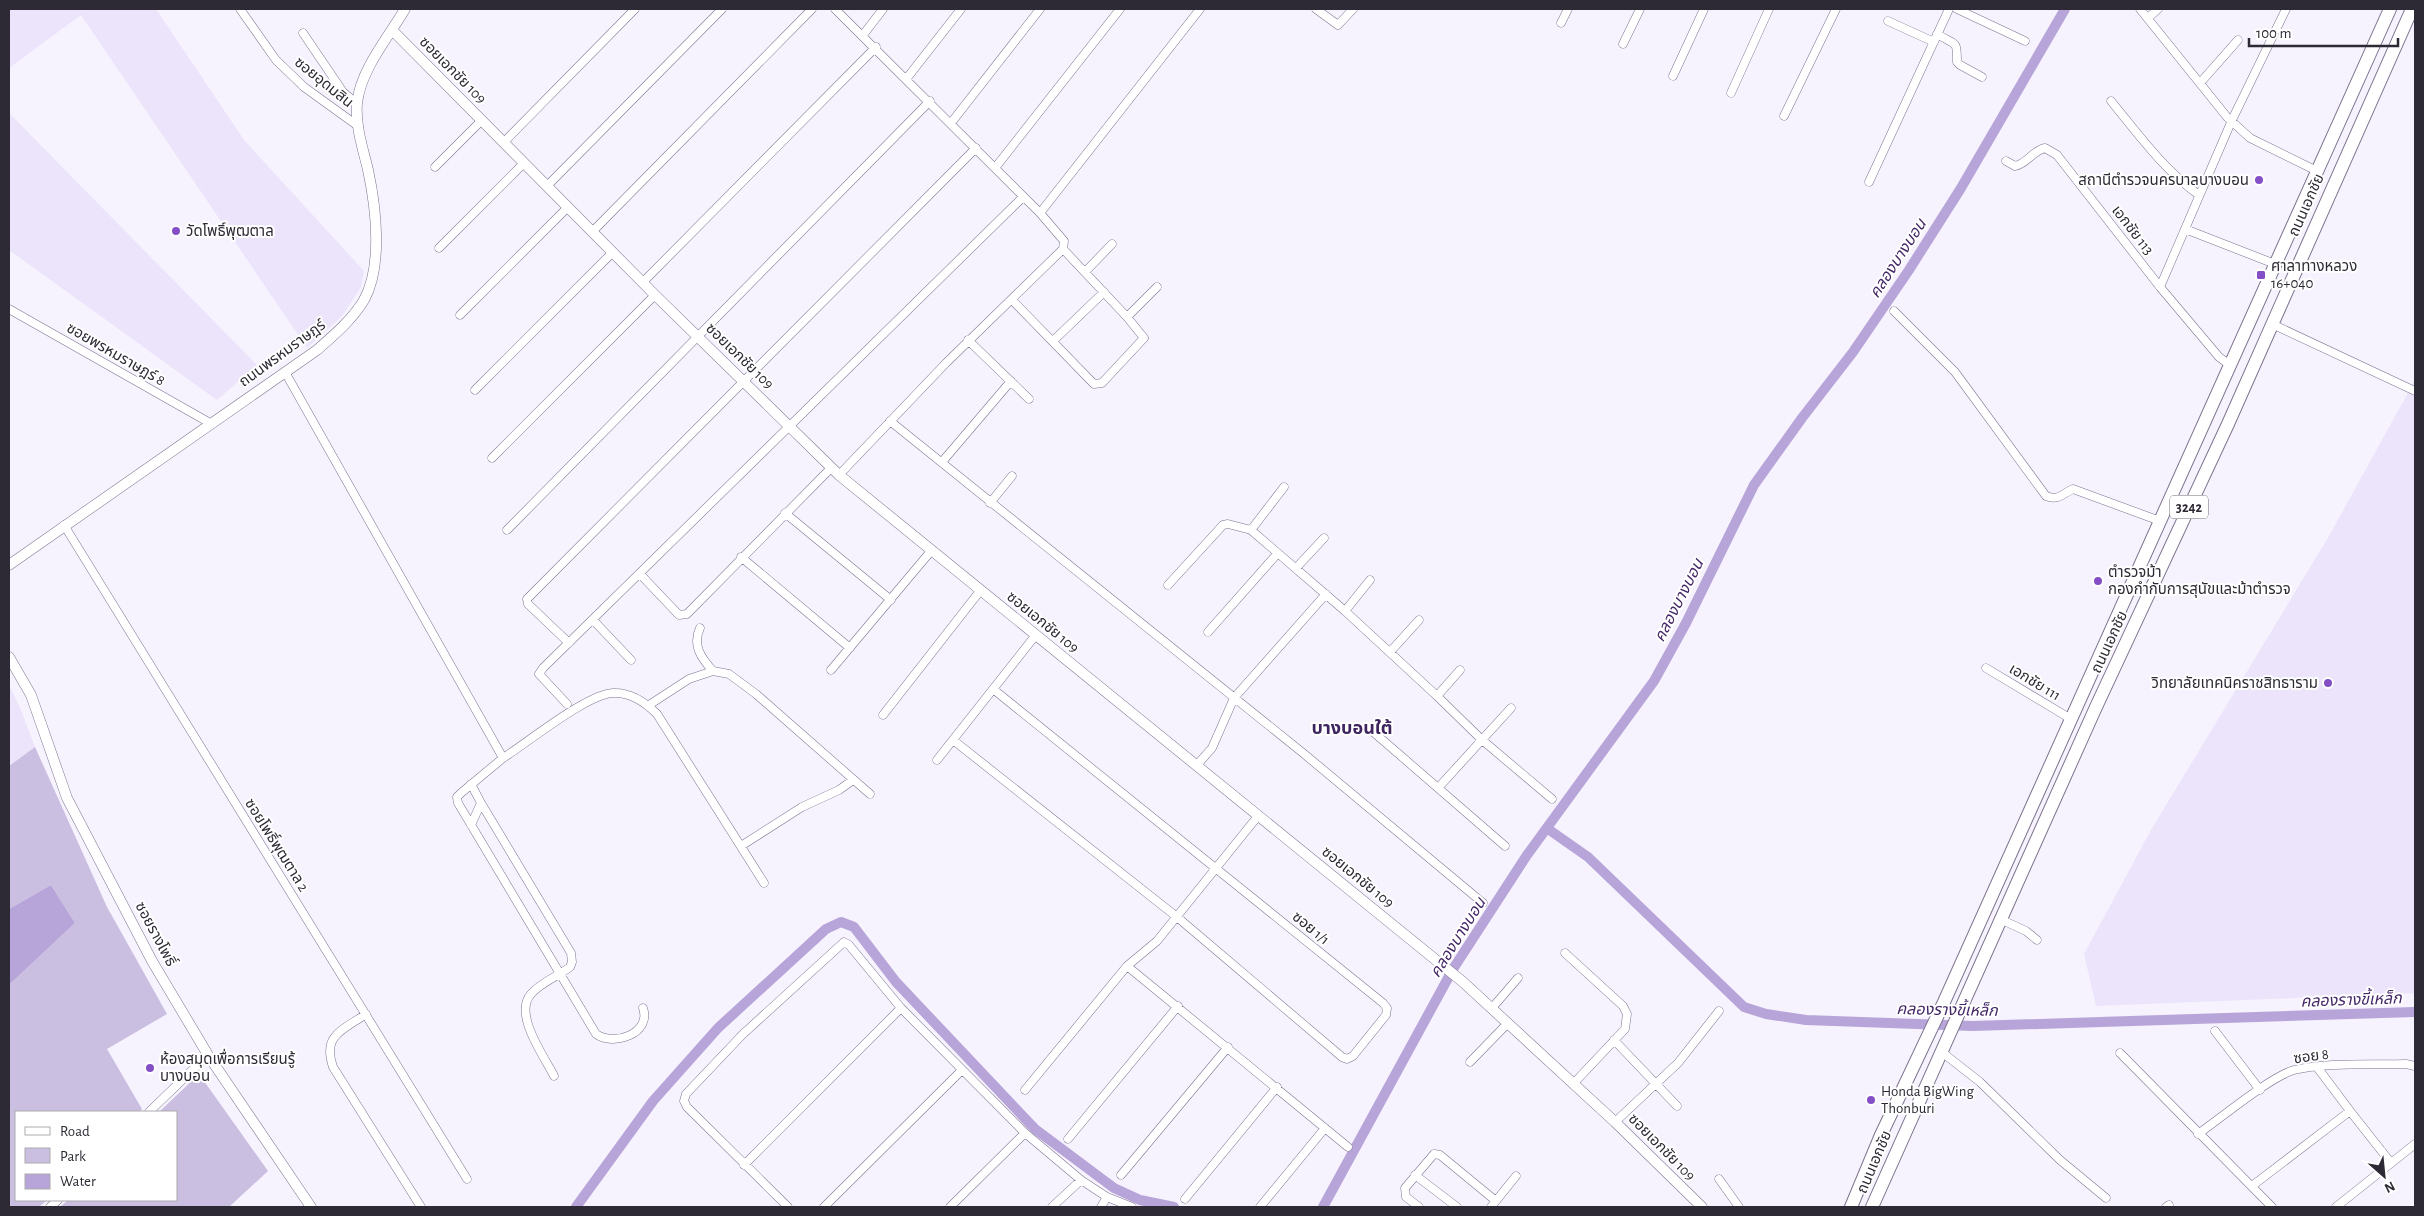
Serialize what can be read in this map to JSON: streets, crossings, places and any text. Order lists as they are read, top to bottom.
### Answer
{
  "streets": {
    "main road": ["ถนนเอกชัย", "3242"],
    "street": [
      "ซอยเอกชัย 109",
      "ซอยอุดมสิน",
      "เอกชัย 113",
      "ถนนพรหมราษฎร์",
      "ซอยพรหมราษฎร์ 8",
      "เอกชัย 111",
      "ซอยโพธิ์พุฒตาล 2",
      "ซอย 1/1",
      "ซอยรางโพธิ์",
      "ซอย 8"
    ]
  },
  "crossings": [
    ["ซอยเอกชัย 109", "ถนนพรหมราษฎร์"],
    ["ซอยอุดมสิน", "ถนนพรหมราษฎร์"],
    ["ถนนเอกชัย", "เอกชัย 113"],
    ["ถนนเอกชัย", "เอกชัย 111"],
    ["ถนนพรหมราษฎร์", "ซอยพรหมราษฎร์ 8"],
    ["ถนนพรหมราษฎร์", "ซอยโพธิ์พุฒตาล 2"]
  ],
  "districts": ["บางบอนใต้"],
  "water": ["คลองบางบอน", "คลองรางขี้เหล็ก"],
  "places": {
    "other": [
      "สถานีตำรวจนครบาลบางบอน",
      "วัดโพธิ์พุฒตาล",
      "ตำรวจม้า กองกำกับการสุนัขและม้าตำรวจ",
      "วิทยาลัยเทคนิคราชสิทธาราม",
      "ห้องสมุดเพื่อการเรียนรู้ บางบอน",
      "Honda BigWing Thonburi"
    ],
    "transit": ["ศาลาทางหลวง 16+040"]
  },
  "legend": ["Road", "Park", "Water"],
  "scale_bar": "100 m",
  "north": "bottom right"
}
